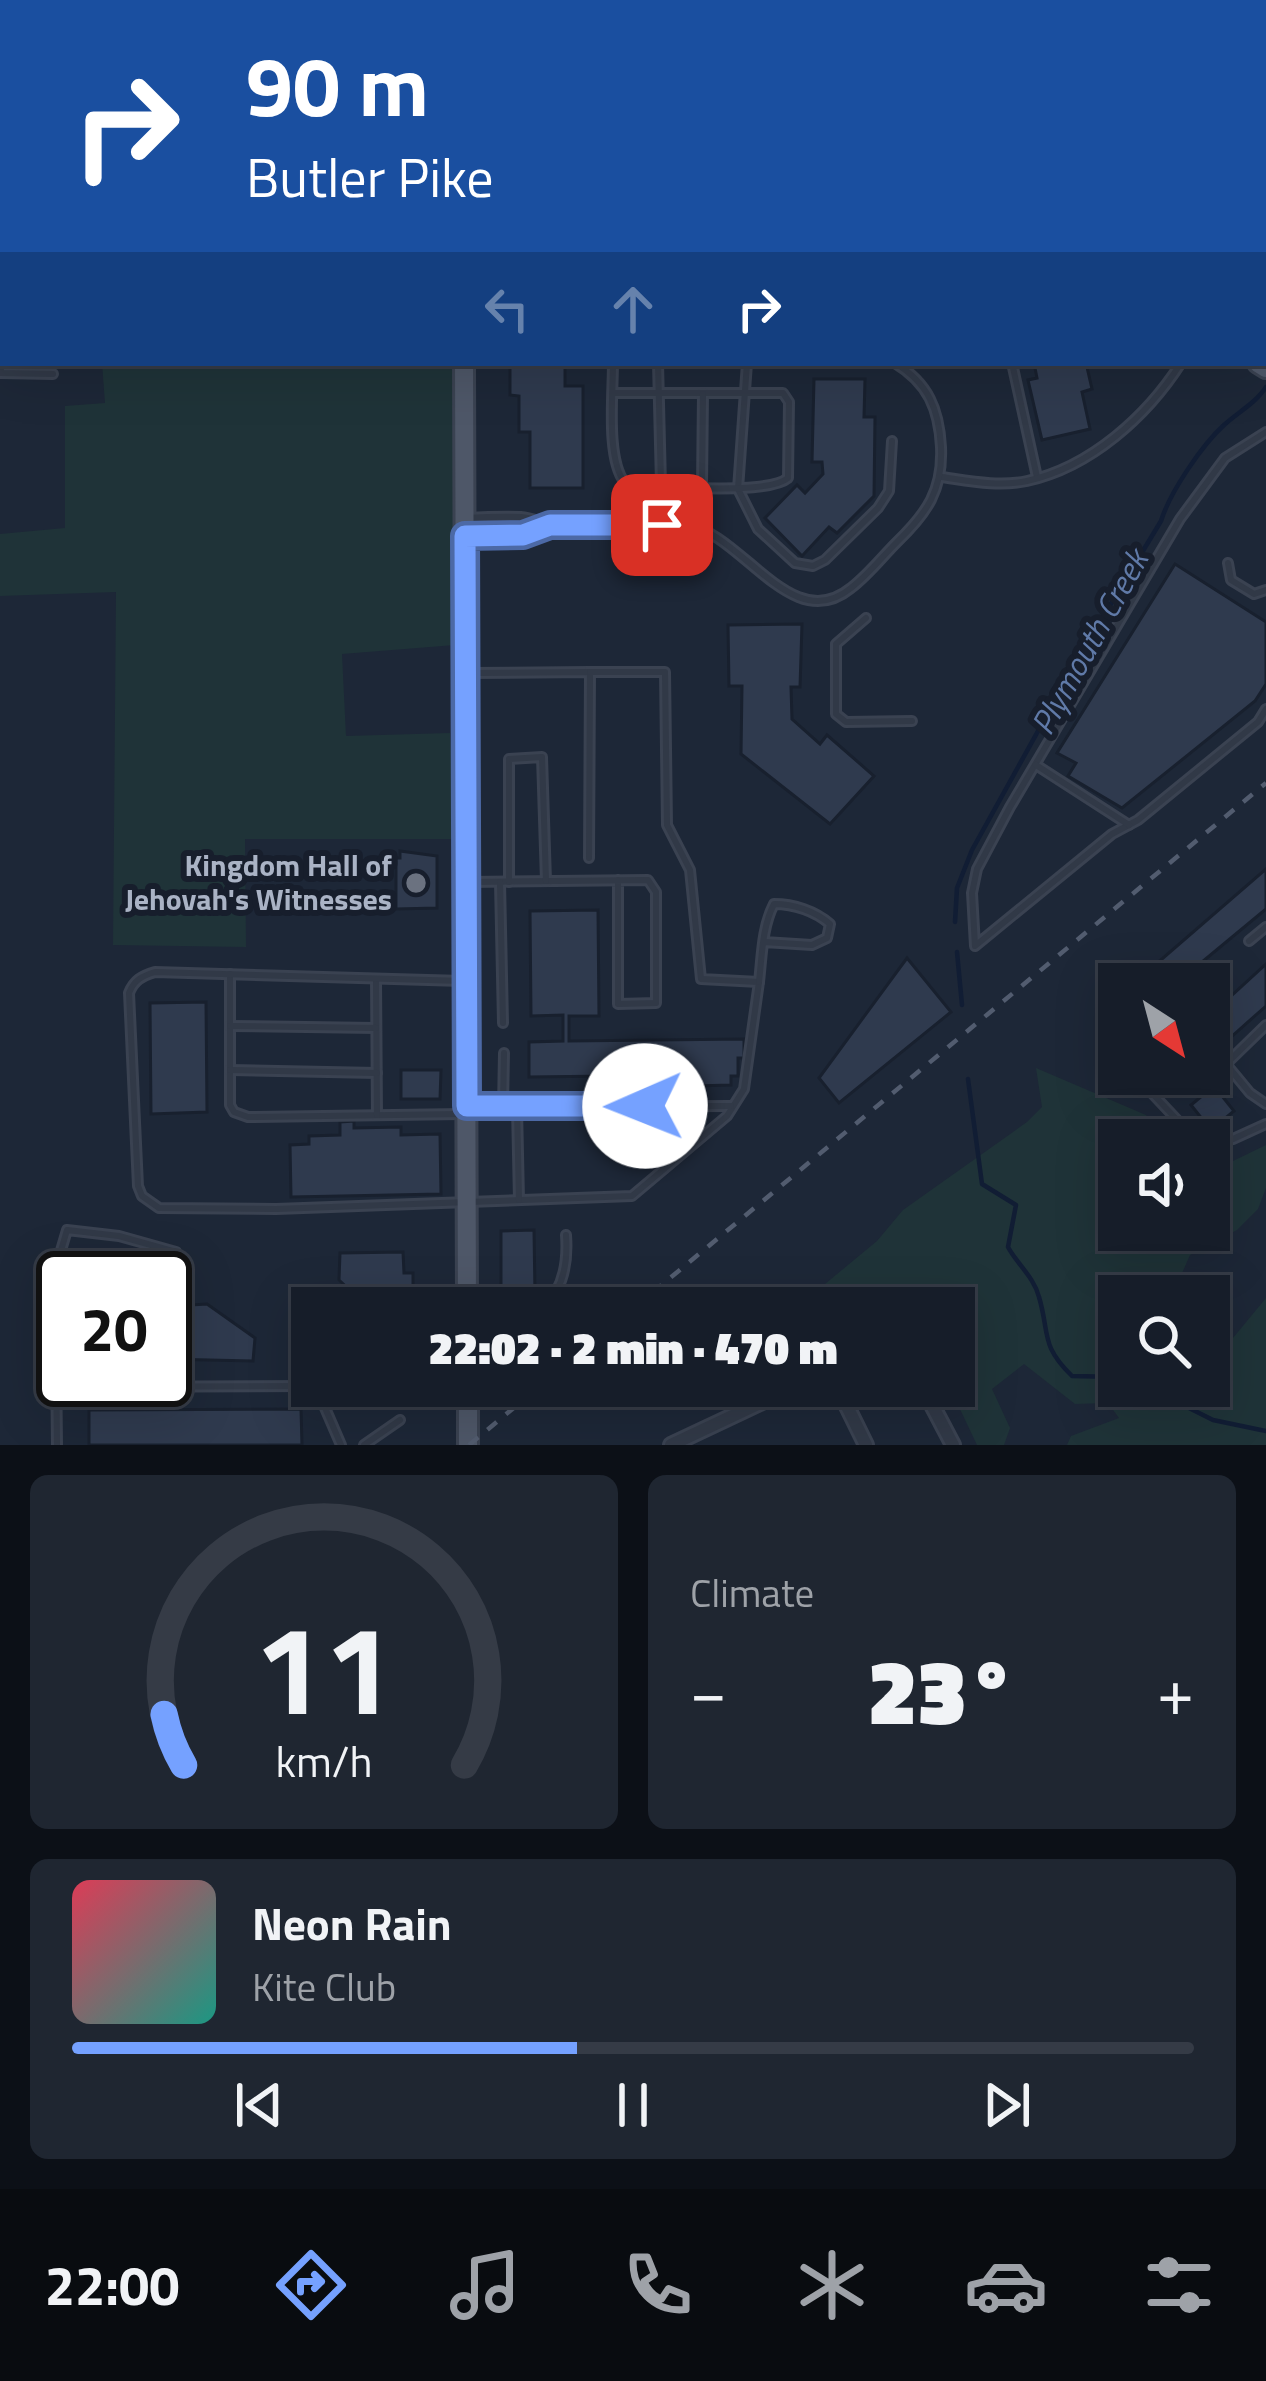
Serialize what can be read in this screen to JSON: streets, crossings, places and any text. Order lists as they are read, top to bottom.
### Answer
{
  "water": ["Plymouth Creek"],
  "places": ["Kingdom Hall of Jehovah's Witnesses"],
  "north": "bottom right",
  "page": {
    "turn": ["90 m", "Butler Pike"],
    "limit": "20",
    "trip": "22:02 · 2 min · 470 m",
    "tile": "Climate",
    "heat": ["−", "23°", "+"],
    "song": ["Neon Rain", "Kite Club"],
    "tabs": "22:00",
    "gauge": ["11", "km/h"]
  }
}
